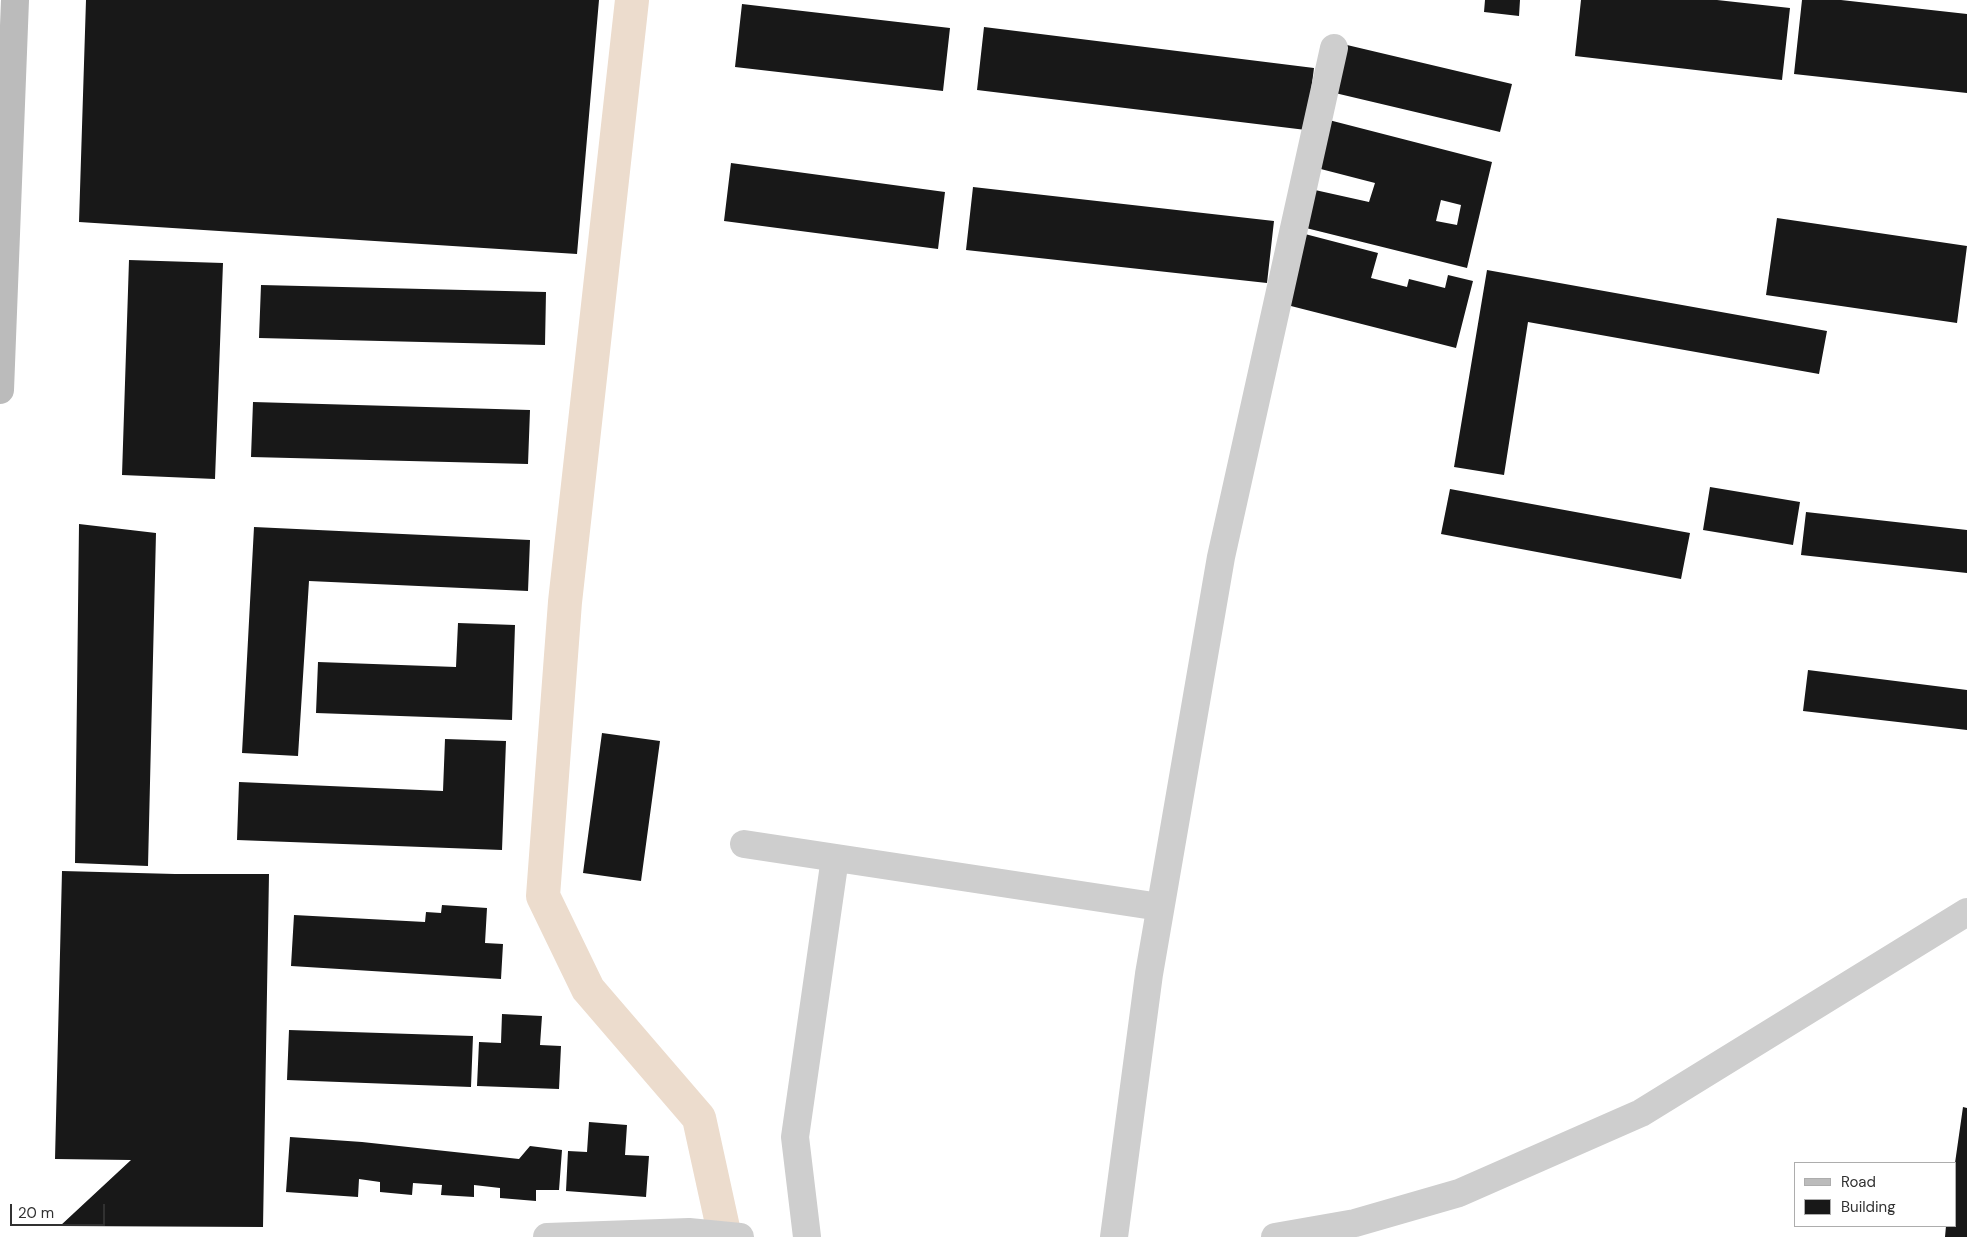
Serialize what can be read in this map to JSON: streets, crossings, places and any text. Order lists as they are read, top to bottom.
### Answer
{
  "legend": ["Road", "Building"],
  "scale_bar": "20 m"
}
